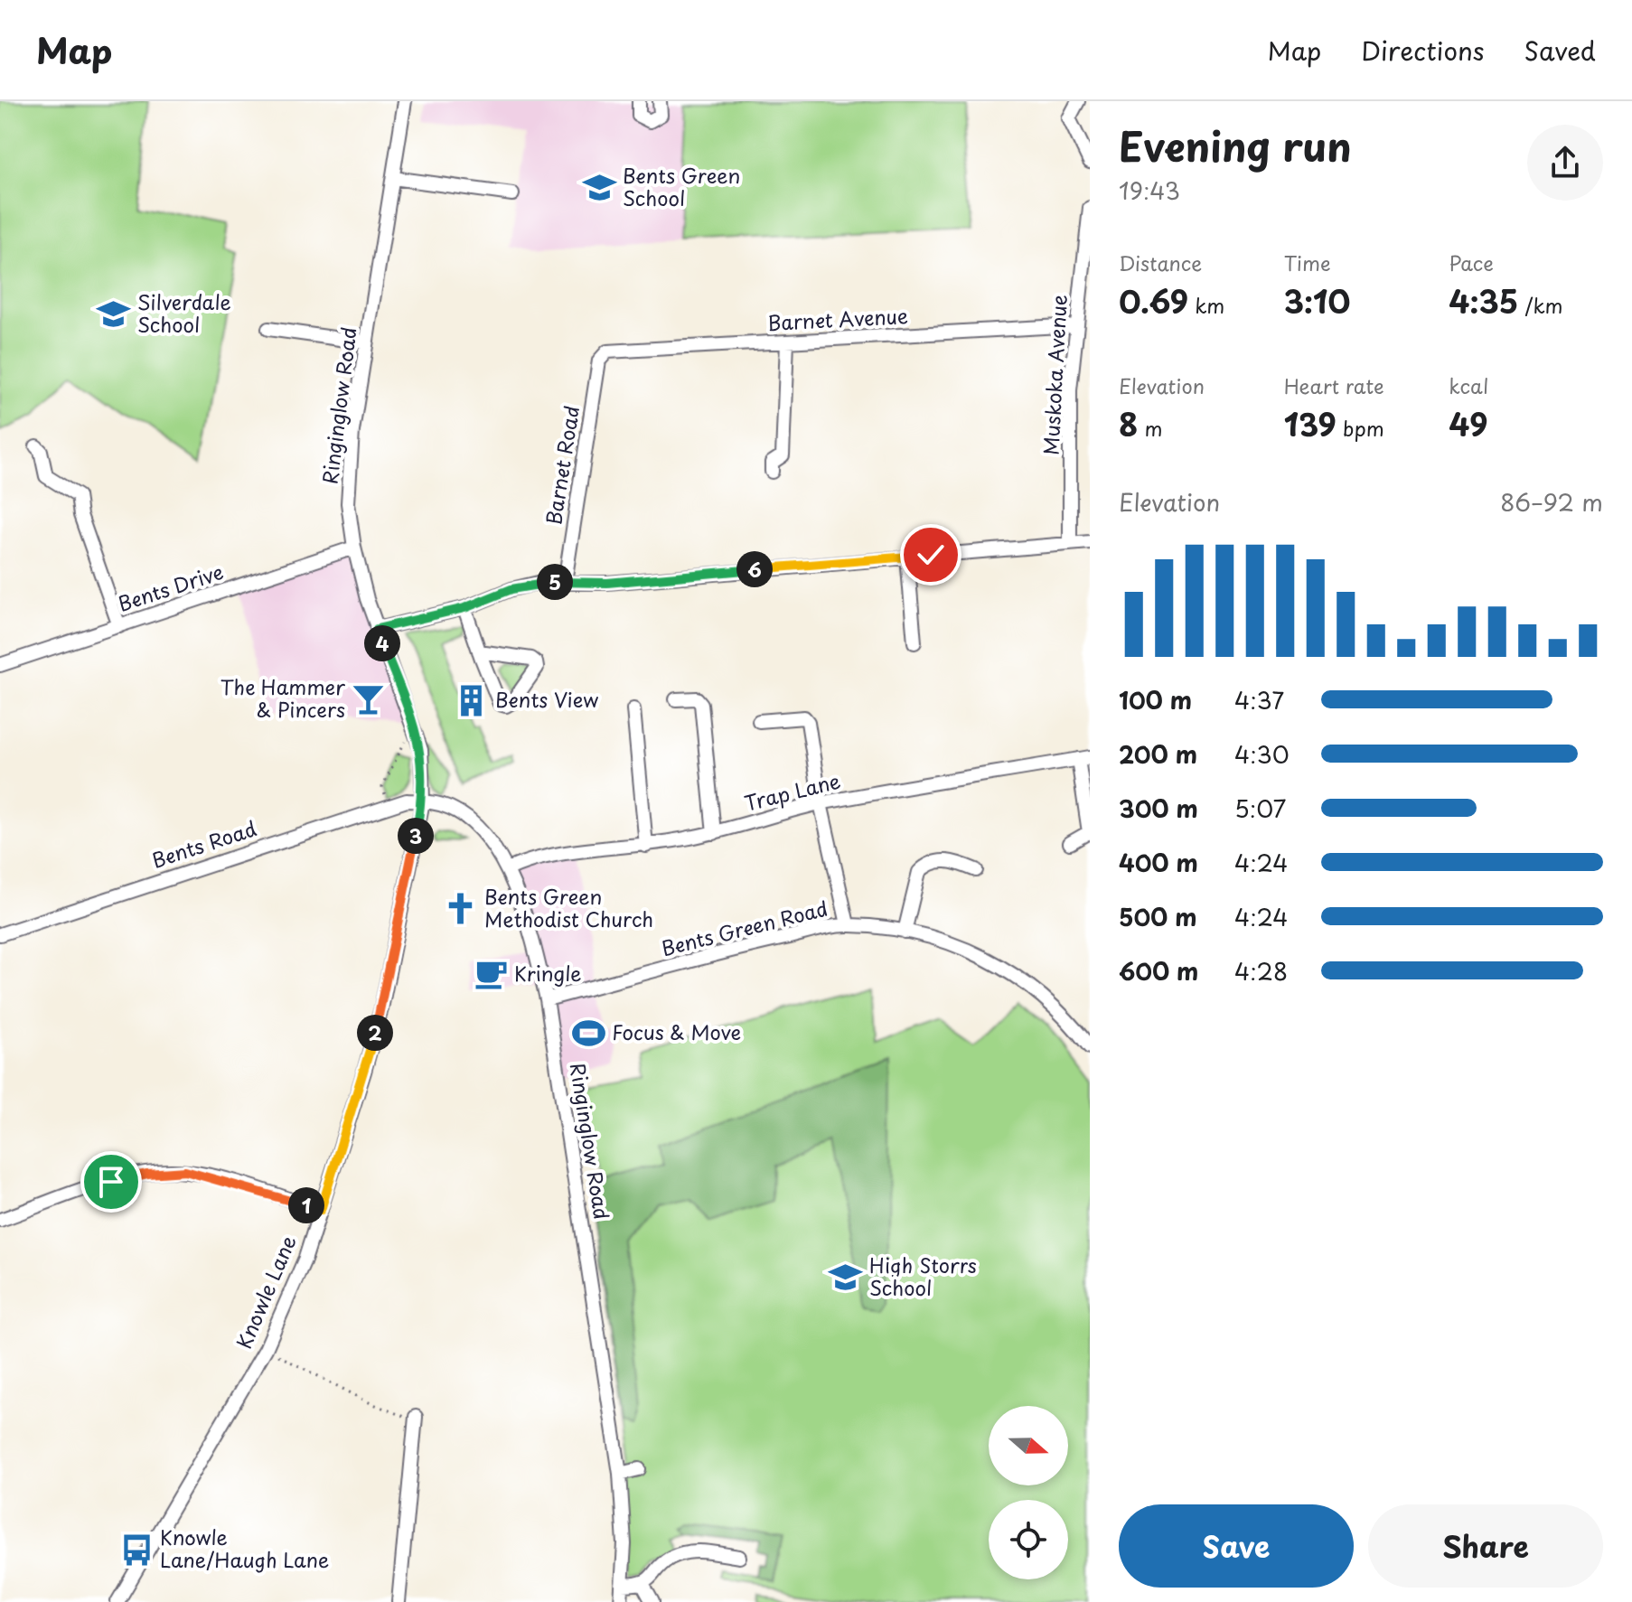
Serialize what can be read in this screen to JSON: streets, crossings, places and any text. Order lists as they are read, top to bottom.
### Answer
{
  "streets": {
    "street": [
      "Barnet Avenue",
      "Muskoka Avenue",
      "Ringinglow Road",
      "Barnet Road",
      "Bents Drive",
      "Trap Lane",
      "Bents Road",
      "Bents Green Road",
      "Knowle Lane"
    ]
  },
  "crossings": [
    ["Barnet Avenue", "Muskoka Avenue"],
    ["Barnet Avenue", "Barnet Road"],
    ["Ringinglow Road", "Bents Drive"],
    ["Ringinglow Road", "Trap Lane"],
    ["Ringinglow Road", "Bents Road"],
    ["Ringinglow Road", "Bents Green Road"],
    ["Ringinglow Road", "Knowle Lane"],
    ["Bents Road", "Knowle Lane"]
  ],
  "places": {
    "school or university": ["Bents Green School", "Silverdale School", "High Storrs School"],
    "bar": ["The Hammer & Pincers"],
    "building": ["Bents View"],
    "church": ["Bents Green Methodist Church"],
    "cafe": ["Kringle"],
    "sports": ["Focus & Move"],
    "bus stop": ["Knowle Lane/Haugh Lane"]
  },
  "north": "right",
  "page": {
    "header": "Map",
    "nav": ["Map", "Directions", "Saved"],
    "heading": ["Evening run", "19:43"],
    "stats": [
      ["Distance", "0.69 km"],
      ["Time", "3:10"],
      ["Pace", "4:35 /km"],
      ["Elevation", "8 m"],
      ["Heart rate", "139 bpm"],
      ["kcal", "49"]
    ],
    "chart": ["Elevation", "86–92 m"],
    "pins": [
      "6",
      "5",
      "4",
      "3",
      "2",
      "1"
    ],
    "list": [
      {
        "name": "100 m",
        "note": "4:37"
      },
      {
        "name": "200 m",
        "note": "4:30"
      },
      {
        "name": "300 m",
        "note": "5:07"
      },
      {
        "name": "400 m",
        "note": "4:24"
      },
      {
        "name": "500 m",
        "note": "4:24"
      },
      {
        "name": "600 m",
        "note": "4:28"
      }
    ],
    "buttons": ["Save", "Share"]
  }
}
